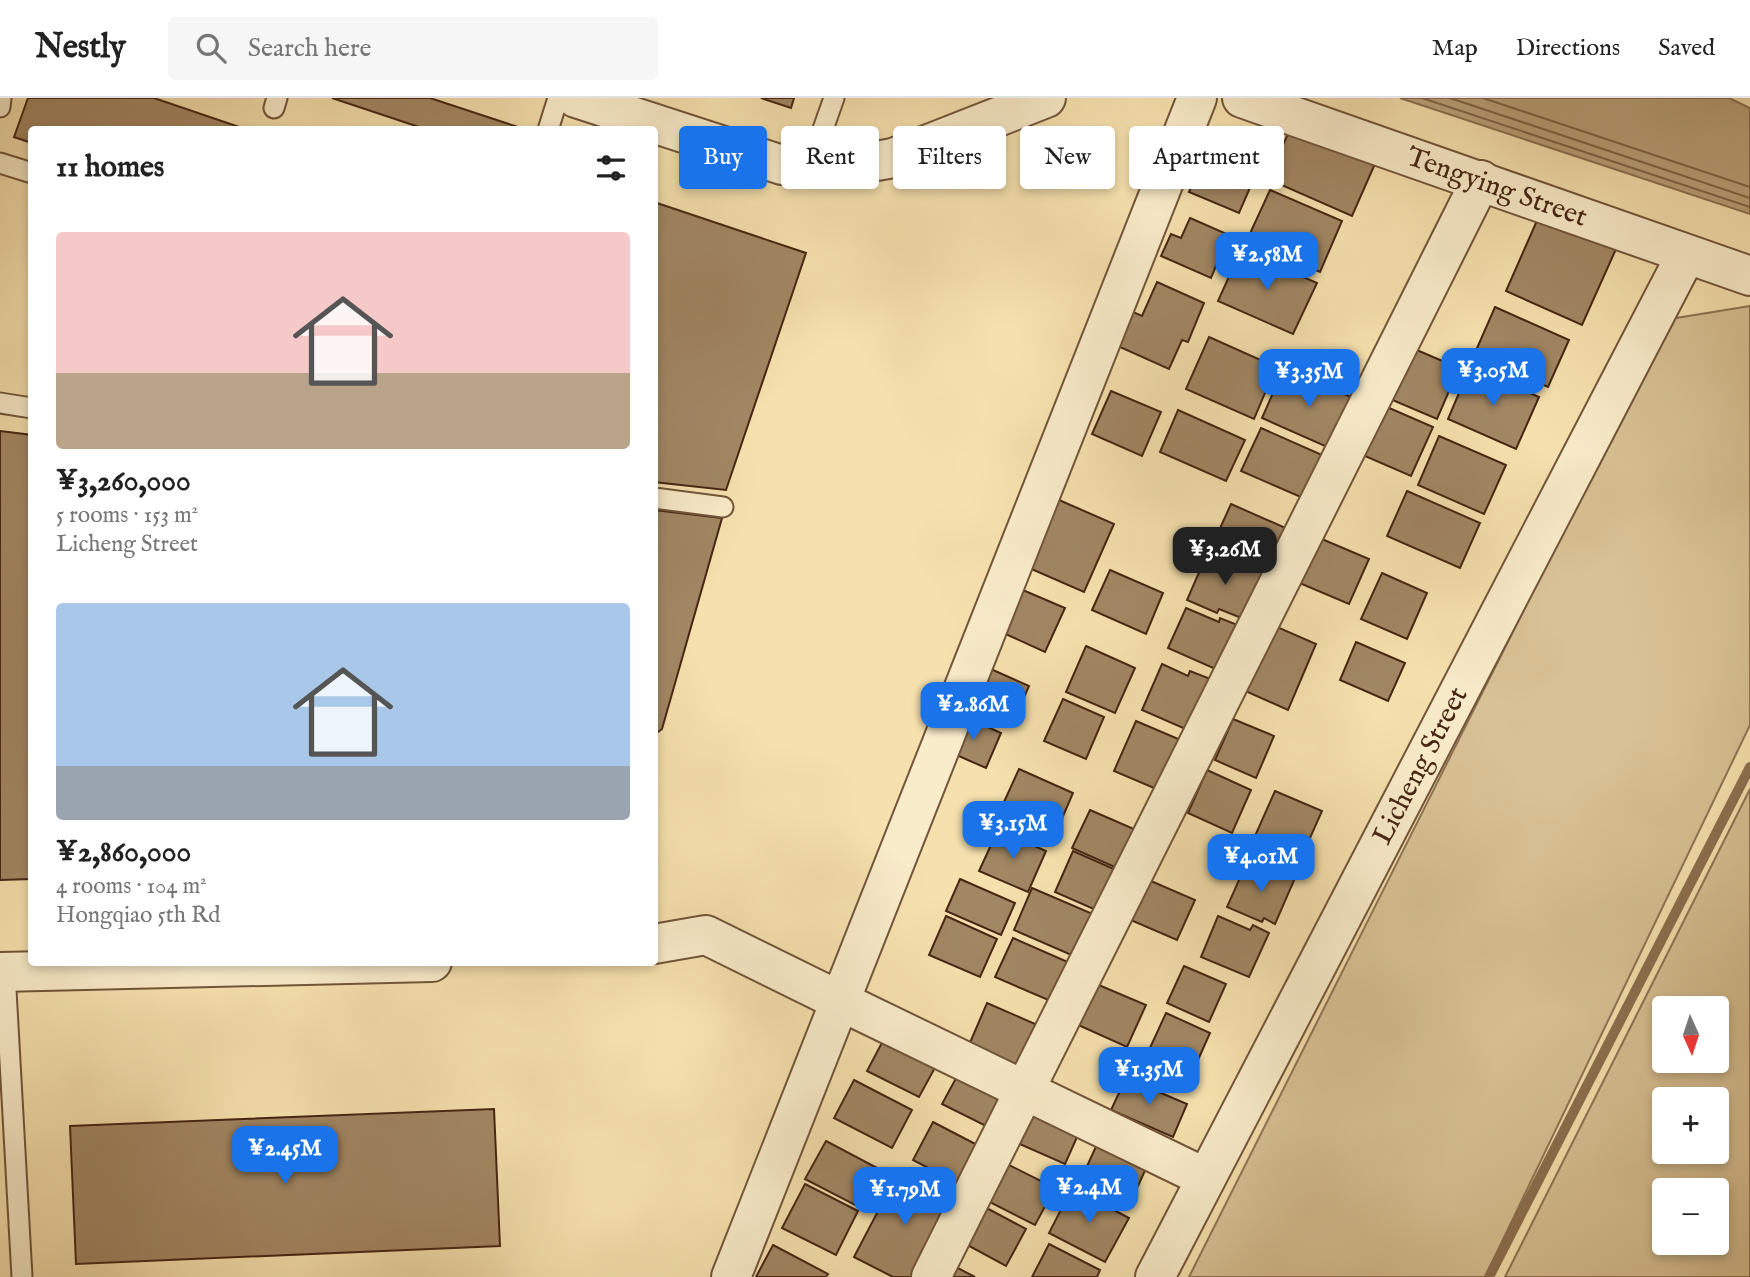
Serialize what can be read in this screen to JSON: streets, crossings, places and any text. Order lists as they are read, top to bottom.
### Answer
{
  "streets": {
    "street": ["Tengying Street", "Licheng Street"]
  },
  "crossings": [
    ["Tengying Street", "Licheng Street"]
  ],
  "north": "bottom",
  "page": {
    "header": "Nestly",
    "search": "Search here",
    "nav": ["Map", "Directions", "Saved"],
    "chip": [
      "Buy",
      "Rent",
      "Filters",
      "New",
      "Apartment"
    ],
    "heading": "11 homes",
    "list": [
      {
        "name": "¥3,260,000",
        "note": "5 rooms · 153 m² · Licheng Street"
      },
      {
        "name": "¥2,860,000",
        "note": "4 rooms · 104 m² · Hongqiao 5th Rd"
      }
    ],
    "price": [
      "¥2.58M",
      "¥3.05M",
      "¥3.35M",
      "¥3.26M",
      "¥2.86M",
      "¥3.15M",
      "¥4.01M",
      "¥1.35M",
      "¥2.45M",
      "¥2.4M",
      "¥1.79M"
    ],
    "map_buttons": ["+", "−"]
  }
}
